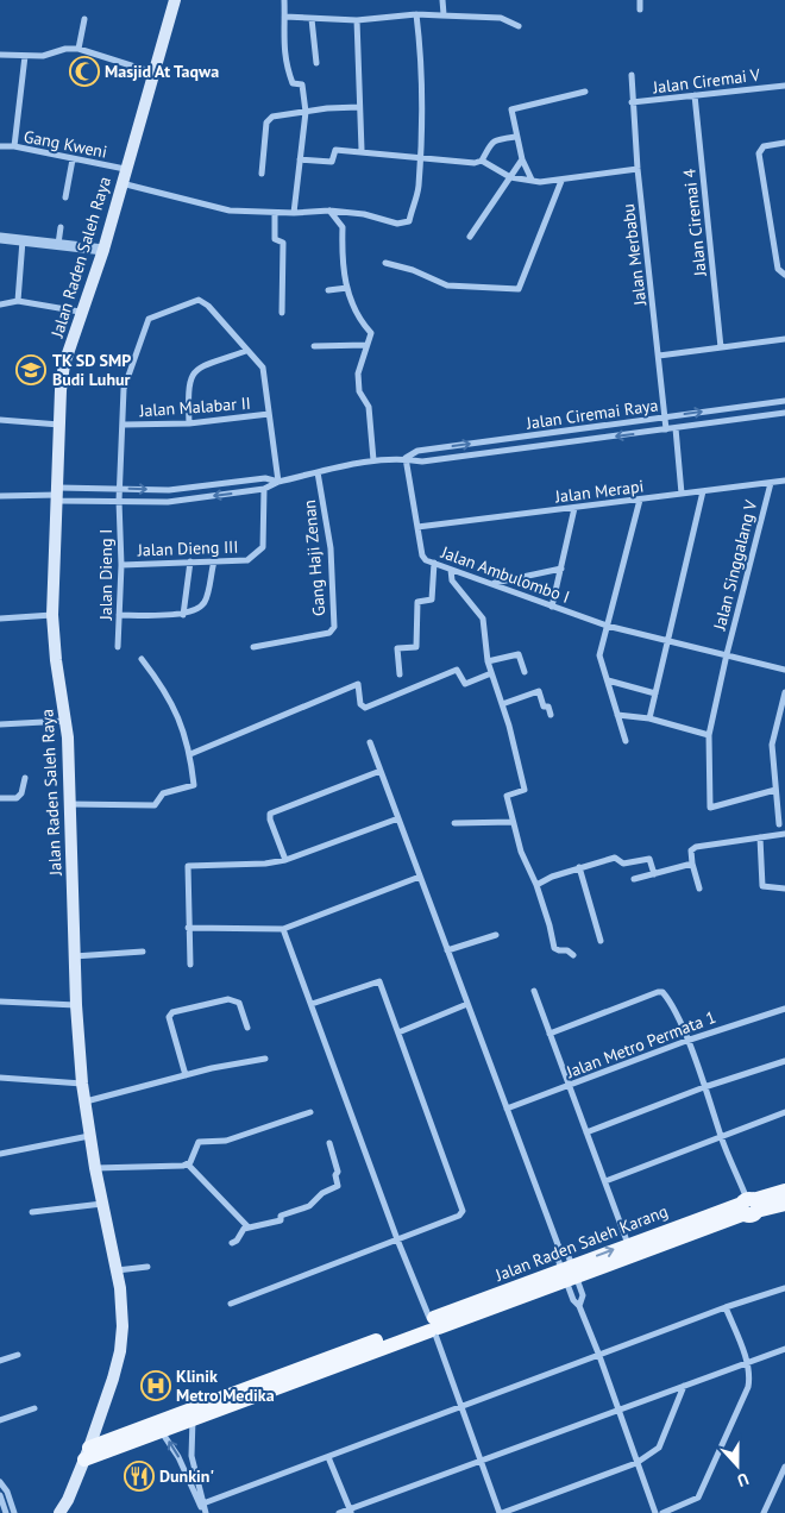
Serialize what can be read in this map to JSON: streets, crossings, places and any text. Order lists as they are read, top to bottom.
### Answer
{
  "streets": {
    "main road": ["Jalan Raden Saleh Raya", "Jalan Raden Saleh Karang"],
    "street": [
      "Jalan Ciremai V",
      "Gang Kweni",
      "Jalan Ciremai 4",
      "Jalan Merbabu",
      "Jalan Malabar II",
      "Jalan Ciremai Raya",
      "Jalan Merapi",
      "Jalan Dieng III",
      "Gang Haji Zenan",
      "Jalan Singgalang V",
      "Jalan Dieng I",
      "Jalan Ambulombo I",
      "Jalan Metro Permata 1"
    ]
  },
  "crossings": [
    ["Jalan Ciremai V", "Jalan Ciremai 4"],
    ["Jalan Ciremai V", "Jalan Merbabu"],
    ["Gang Kweni", "Jalan Raden Saleh Raya"],
    ["Jalan Merbabu", "Jalan Ciremai Raya"],
    ["Jalan Raden Saleh Raya", "Jalan Ciremai Raya"],
    ["Jalan Raden Saleh Raya", "Jalan Raden Saleh Karang"],
    ["Jalan Malabar II", "Jalan Dieng I"],
    ["Jalan Ciremai Raya", "Jalan Dieng III"],
    ["Jalan Ciremai Raya", "Gang Haji Zenan"],
    ["Jalan Ciremai Raya", "Jalan Dieng I"],
    ["Jalan Ciremai Raya", "Jalan Ambulombo I"],
    ["Jalan Merapi", "Jalan Singgalang V"],
    ["Jalan Merapi", "Jalan Ambulombo I"],
    ["Jalan Dieng III", "Jalan Dieng I"],
    ["Jalan Singgalang V", "Jalan Ambulombo I"]
  ],
  "places": {
    "mosque": ["Masjid At Taqwa"],
    "school or university": ["TK SD SMP Budi Luhur"],
    "hospital": ["Klinik Metro Medika"],
    "restaurant": ["Dunkin'"]
  },
  "north": "bottom"
}
